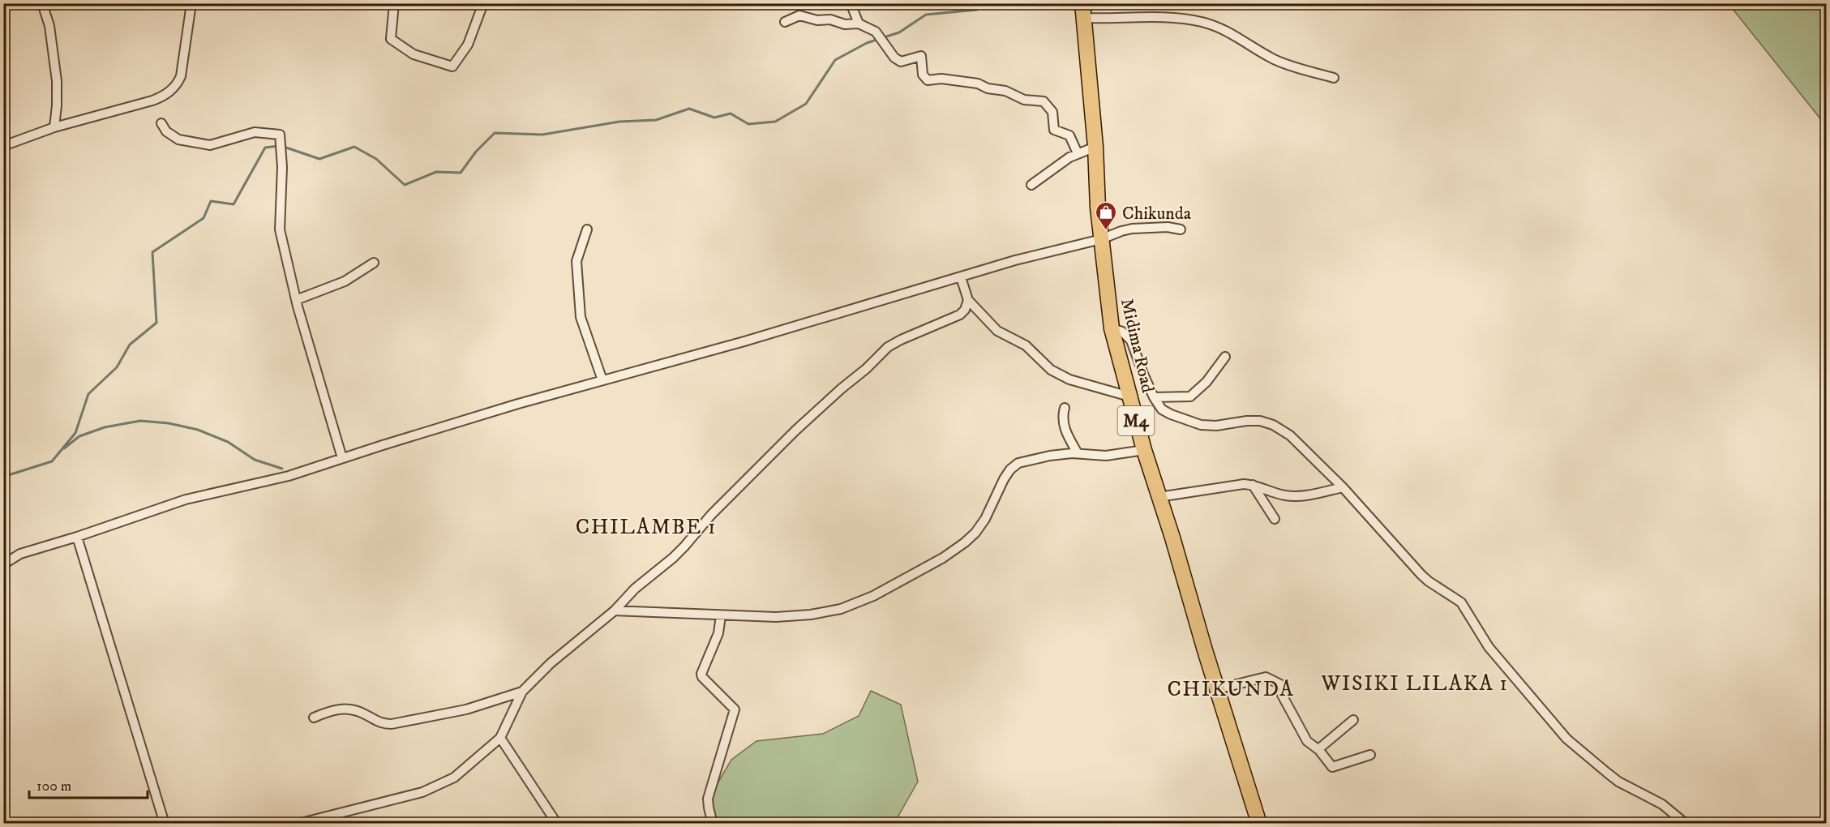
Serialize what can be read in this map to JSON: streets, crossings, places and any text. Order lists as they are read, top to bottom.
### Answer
{
  "streets": {
    "main road": ["Midima Road", "M4"]
  },
  "districts": ["CHILAMBE 1", "WISIKI LILAKA 1", "CHIKUNDA"],
  "places": {
    "shop": ["Chikunda"]
  },
  "scale_bar": "100 m"
}
